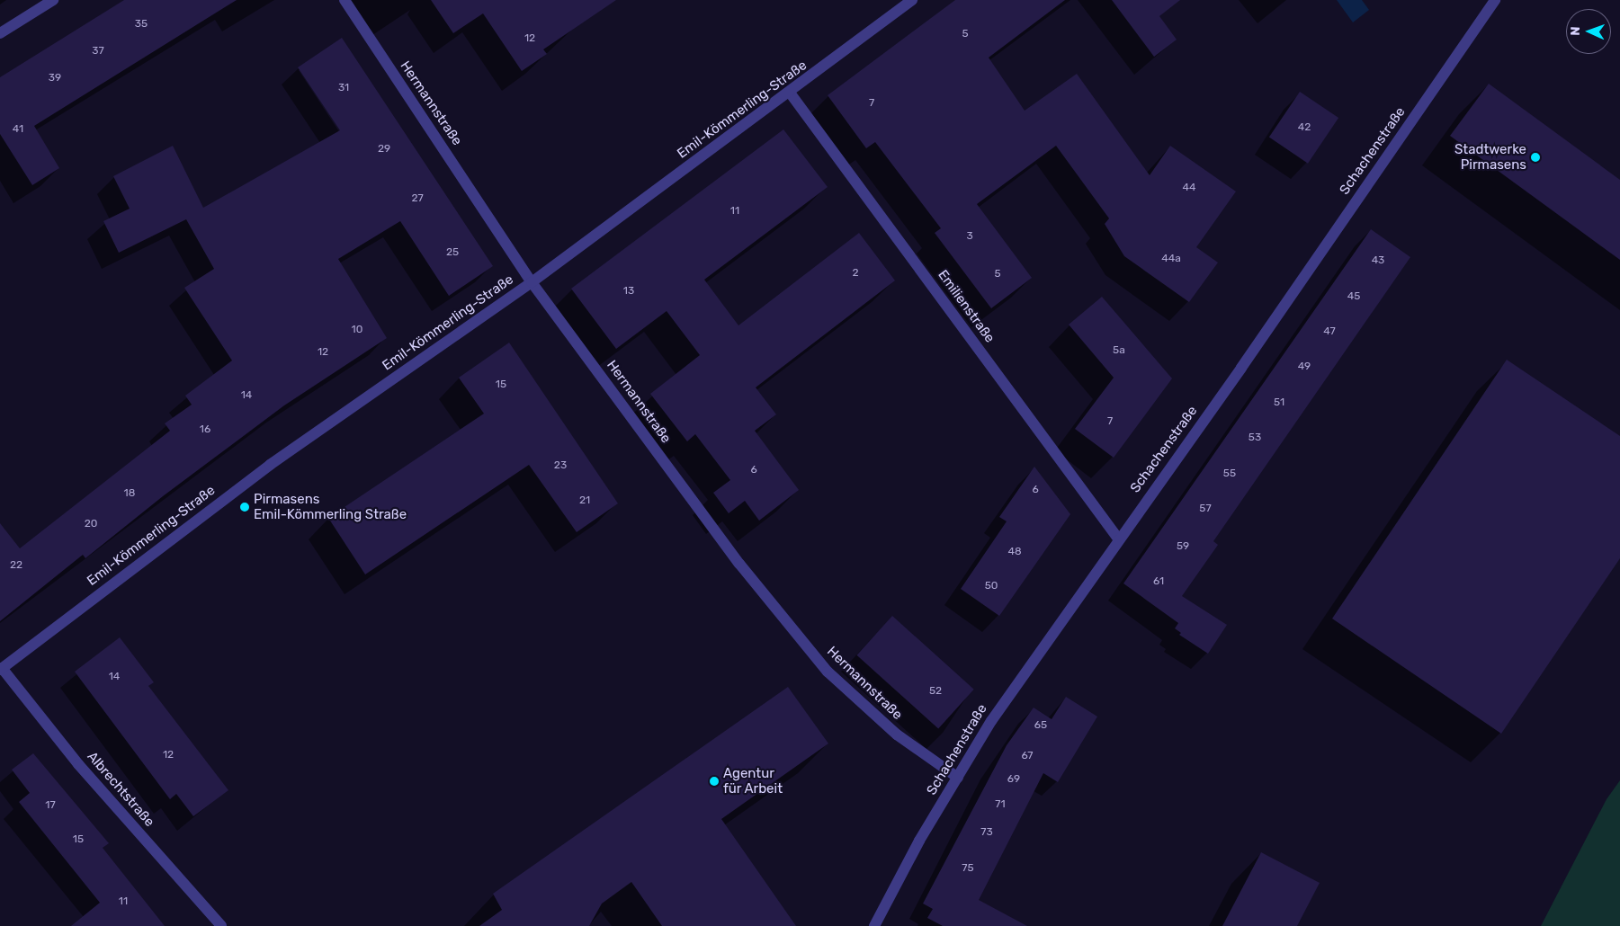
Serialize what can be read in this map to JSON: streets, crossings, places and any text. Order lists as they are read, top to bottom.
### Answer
{
  "streets": {
    "street": [
      "Hermannstraße",
      "Emil-Kömmerling-Straße",
      "Schachenstraße",
      "Emilienstraße",
      "Albrechtstraße"
    ]
  },
  "crossings": [
    ["Hermannstraße", "Emil-Kömmerling-Straße"],
    ["Hermannstraße", "Schachenstraße"],
    ["Emil-Kömmerling-Straße", "Emilienstraße"],
    ["Emil-Kömmerling-Straße", "Albrechtstraße"],
    ["Schachenstraße", "Emilienstraße"]
  ],
  "places": ["Stadtwerke Pirmasens", "Pirmasens Emil-Kömmerling Straße", "Agentur für Arbeit"],
  "house_numbers": [
    "35",
    "5",
    "12",
    "37",
    "39",
    "31",
    "7",
    "42",
    "41",
    "29",
    "44",
    "27",
    "11",
    "3",
    "25",
    "44a",
    "43",
    "2",
    "5",
    "13",
    "45",
    "10",
    "47",
    "5a",
    "12",
    "49",
    "15",
    "14",
    "51",
    "7",
    "16",
    "53",
    "23",
    "6",
    "55",
    "6",
    "18",
    "21",
    "57",
    "20",
    "59",
    "48",
    "22",
    "61",
    "50",
    "14",
    "52",
    "65",
    "12",
    "67",
    "69",
    "71",
    "17",
    "73",
    "15",
    "75",
    "11"
  ],
  "north": "left"
}
